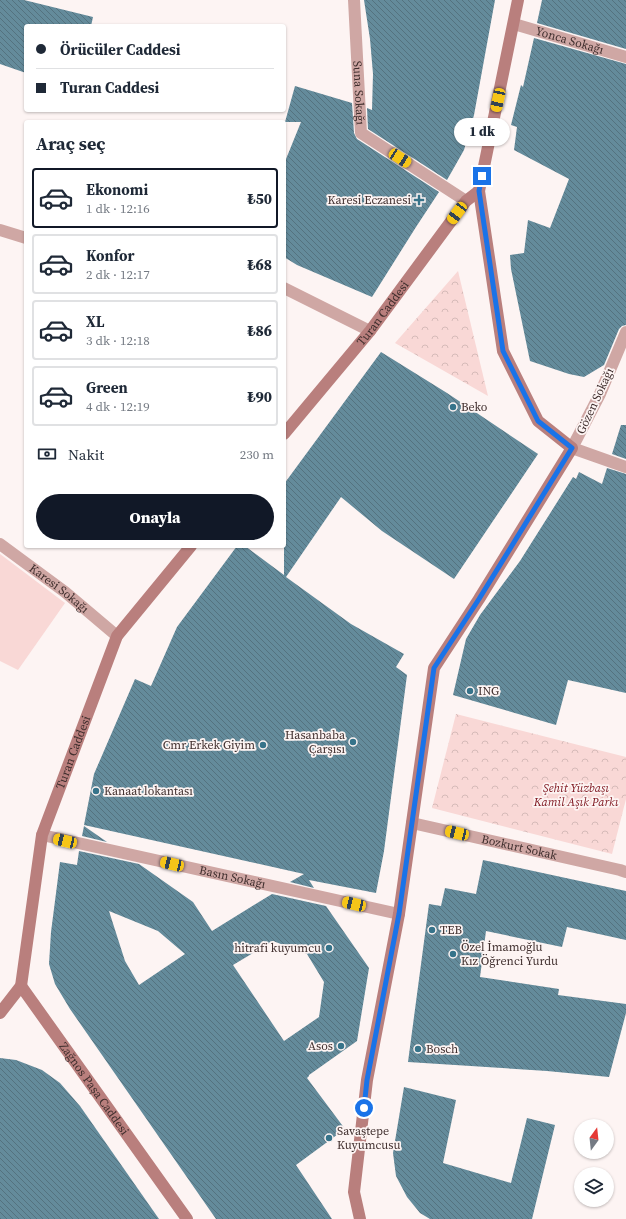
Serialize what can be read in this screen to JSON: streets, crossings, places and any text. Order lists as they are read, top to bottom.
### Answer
{
  "streets": {
    "main road": ["Turan Caddesi", "Zağnos Paşa Caddesi"],
    "street": [
      "Yonca Sokağı",
      "Suna Sokağı",
      "Gözen Sokağı",
      "Karesi Sokağı",
      "Bozkurt Sokak",
      "Basın Sokağı"
    ]
  },
  "crossings": [
    ["Suna Sokağı", "Turan Caddesi"],
    ["Turan Caddesi", "Karesi Sokağı"],
    ["Turan Caddesi", "Basın Sokağı"],
    ["Turan Caddesi", "Zağnos Paşa Caddesi"]
  ],
  "parks": ["Şehit Yüzbaşı Kamil Aşık Parkı"],
  "places": {
    "health": ["Karesi Eczanesi"],
    "other": [
      "Beko",
      "ING",
      "Hasanbaba Çarşısı",
      "Cmr Erkek Giyim",
      "Kanaat lokantası",
      "TEB",
      "hitrafi kuyumcu",
      "Özel İmamoğlu Kız Öğrenci Yurdu",
      "Asos",
      "Bosch",
      "Savaştepe Kuyumcusu"
    ]
  },
  "north": "top",
  "page": {
    "banner": ["Örücüler Caddesi", "Turan Caddesi"],
    "bubble": "1 dk",
    "heading": "Araç seç",
    "list": [
      {
        "name": "Ekonomi",
        "note": "1 dk · 12:16",
        "value": "₺50"
      },
      {
        "name": "Konfor",
        "note": "2 dk · 12:17",
        "value": "₺68"
      },
      {
        "name": "XL",
        "note": "3 dk · 12:18",
        "value": "₺86"
      },
      {
        "name": "Green",
        "note": "4 dk · 12:19",
        "value": "₺90"
      }
    ],
    "pay": ["Nakit", "230 m"],
    "buttons": "Onayla"
  }
}
